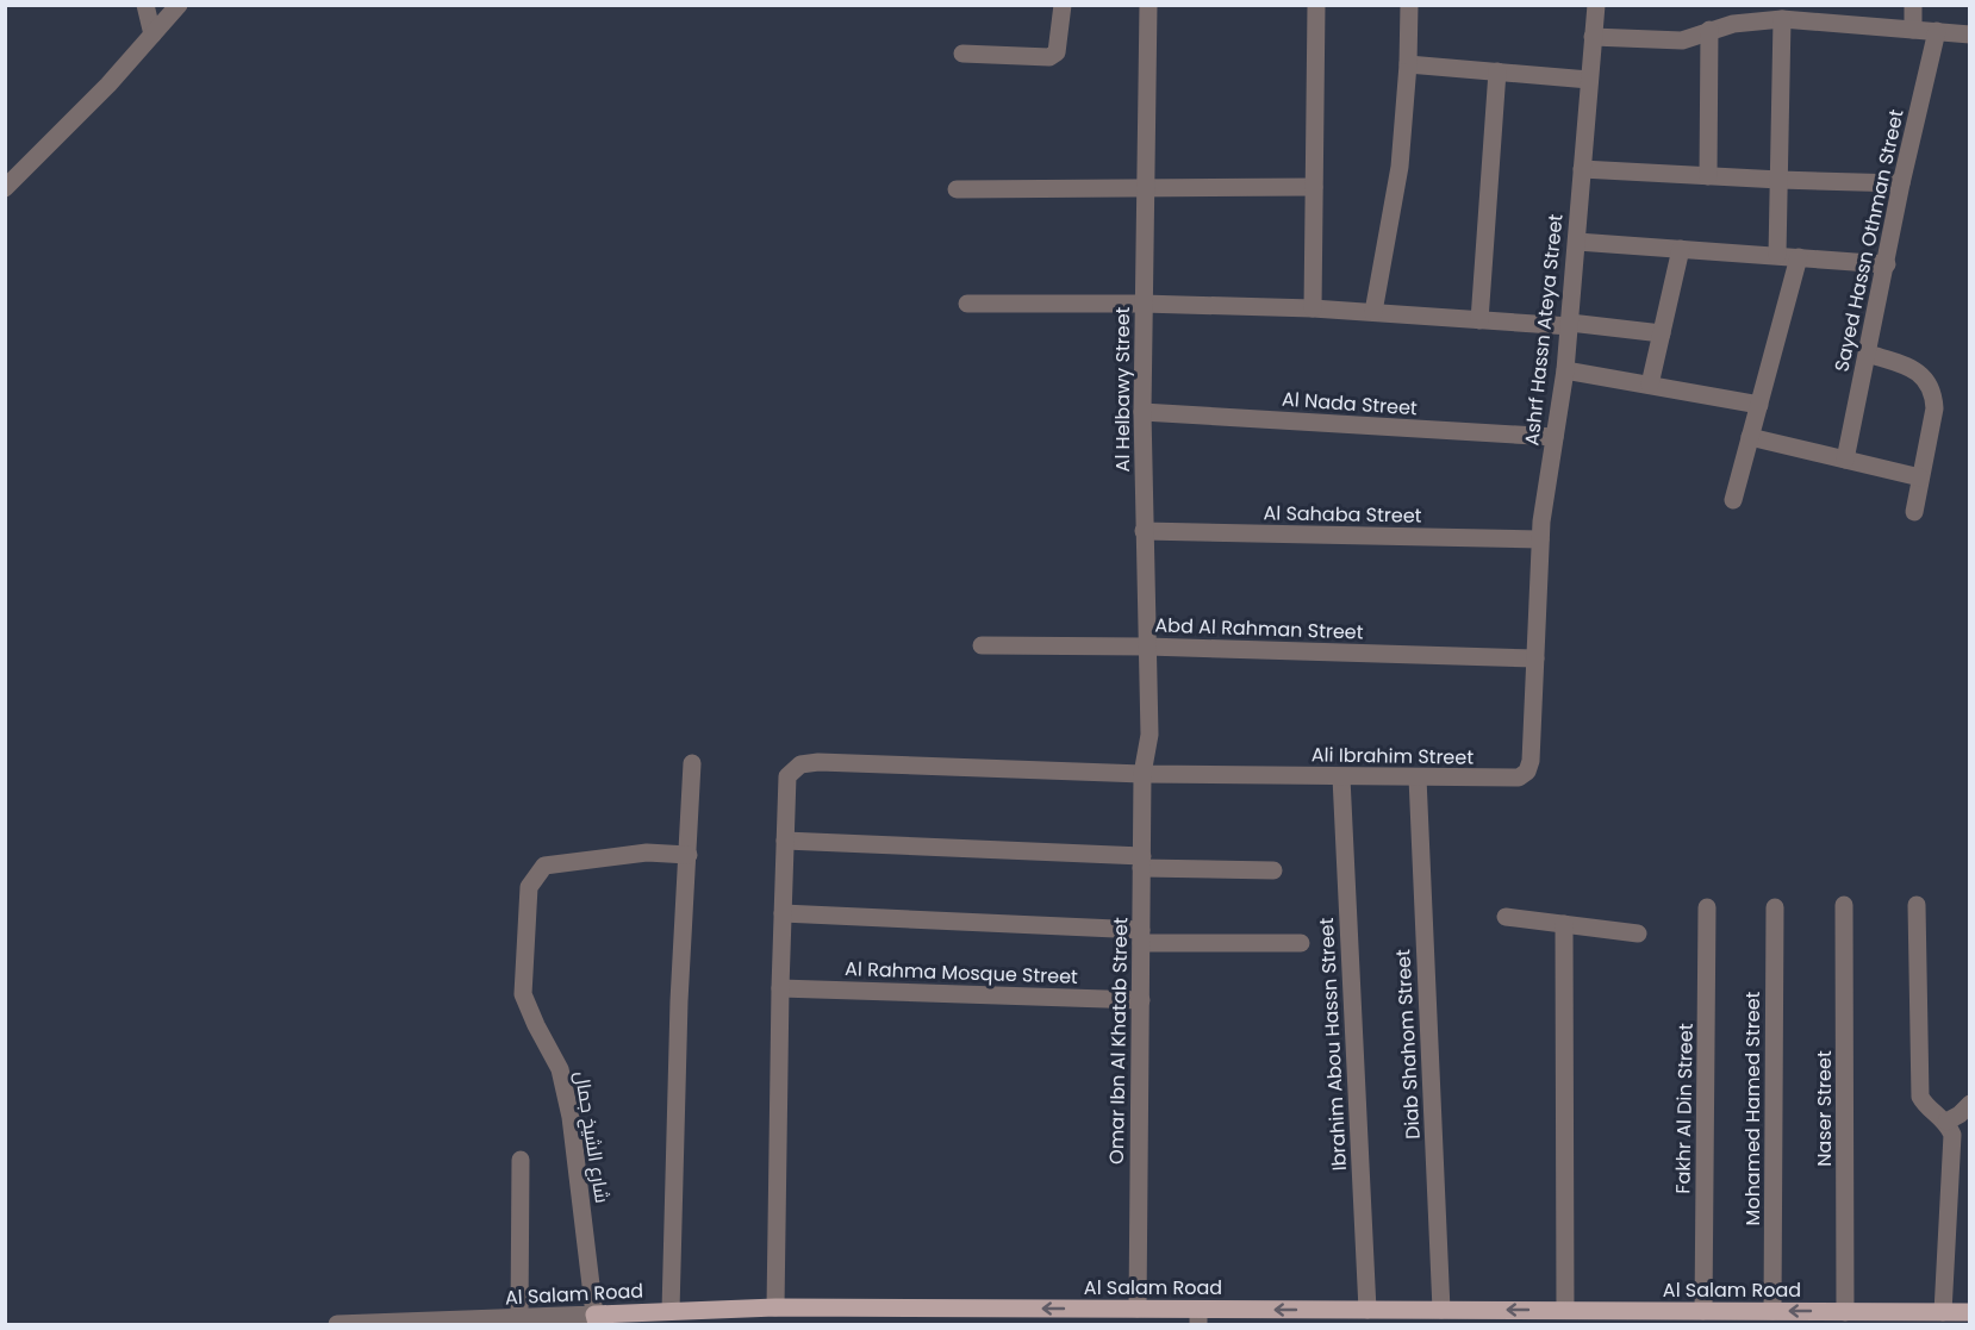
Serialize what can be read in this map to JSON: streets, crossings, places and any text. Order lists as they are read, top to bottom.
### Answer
{
  "streets": {
    "main road": ["Al Salam Road"],
    "street": [
      "Sayed Hassn Othman Street",
      "Ashrf Hassn Ateya Street",
      "Al Helbawy Street",
      "Al Nada Street",
      "Al Sahaba Street",
      "Abd Al Rahman Street",
      "Ali Ibrahim Street",
      "Al Rahma Mosque Street",
      "Omar Ibn Al Khatab Street",
      "Ibrahim Abou Hassn Street",
      "Diab Shahom Street",
      "Fakhr Al Din Street",
      "Mohamed Hamed Street",
      "Naser Street",
      "شارع الشيخ جمال"
    ]
  },
  "crossings": [
    ["Ashrf Hassn Ateya Street", "Al Nada Street"],
    ["Ashrf Hassn Ateya Street", "Al Sahaba Street"],
    ["Ashrf Hassn Ateya Street", "Abd Al Rahman Street"],
    ["Ashrf Hassn Ateya Street", "Ali Ibrahim Street"],
    ["Al Helbawy Street", "Al Nada Street"],
    ["Al Helbawy Street", "Al Sahaba Street"],
    ["Al Helbawy Street", "Abd Al Rahman Street"],
    ["Al Helbawy Street", "Ali Ibrahim Street"],
    ["Al Helbawy Street", "Omar Ibn Al Khatab Street"],
    ["Abd Al Rahman Street", "Ali Ibrahim Street"],
    ["Ali Ibrahim Street", "Al Rahma Mosque Street"],
    ["Ali Ibrahim Street", "Omar Ibn Al Khatab Street"],
    ["Ali Ibrahim Street", "Ibrahim Abou Hassn Street"],
    ["Ali Ibrahim Street", "Diab Shahom Street"],
    ["Ali Ibrahim Street", "Al Salam Road"],
    ["Al Rahma Mosque Street", "Omar Ibn Al Khatab Street"],
    ["Omar Ibn Al Khatab Street", "Al Salam Road"],
    ["Ibrahim Abou Hassn Street", "Al Salam Road"],
    ["Diab Shahom Street", "Al Salam Road"],
    ["Fakhr Al Din Street", "Al Salam Road"],
    ["Mohamed Hamed Street", "Al Salam Road"],
    ["Naser Street", "Al Salam Road"],
    ["شارع الشيخ جمال", "Al Salam Road"]
  ],
  "one_way": ["Al Salam Road"]
}
